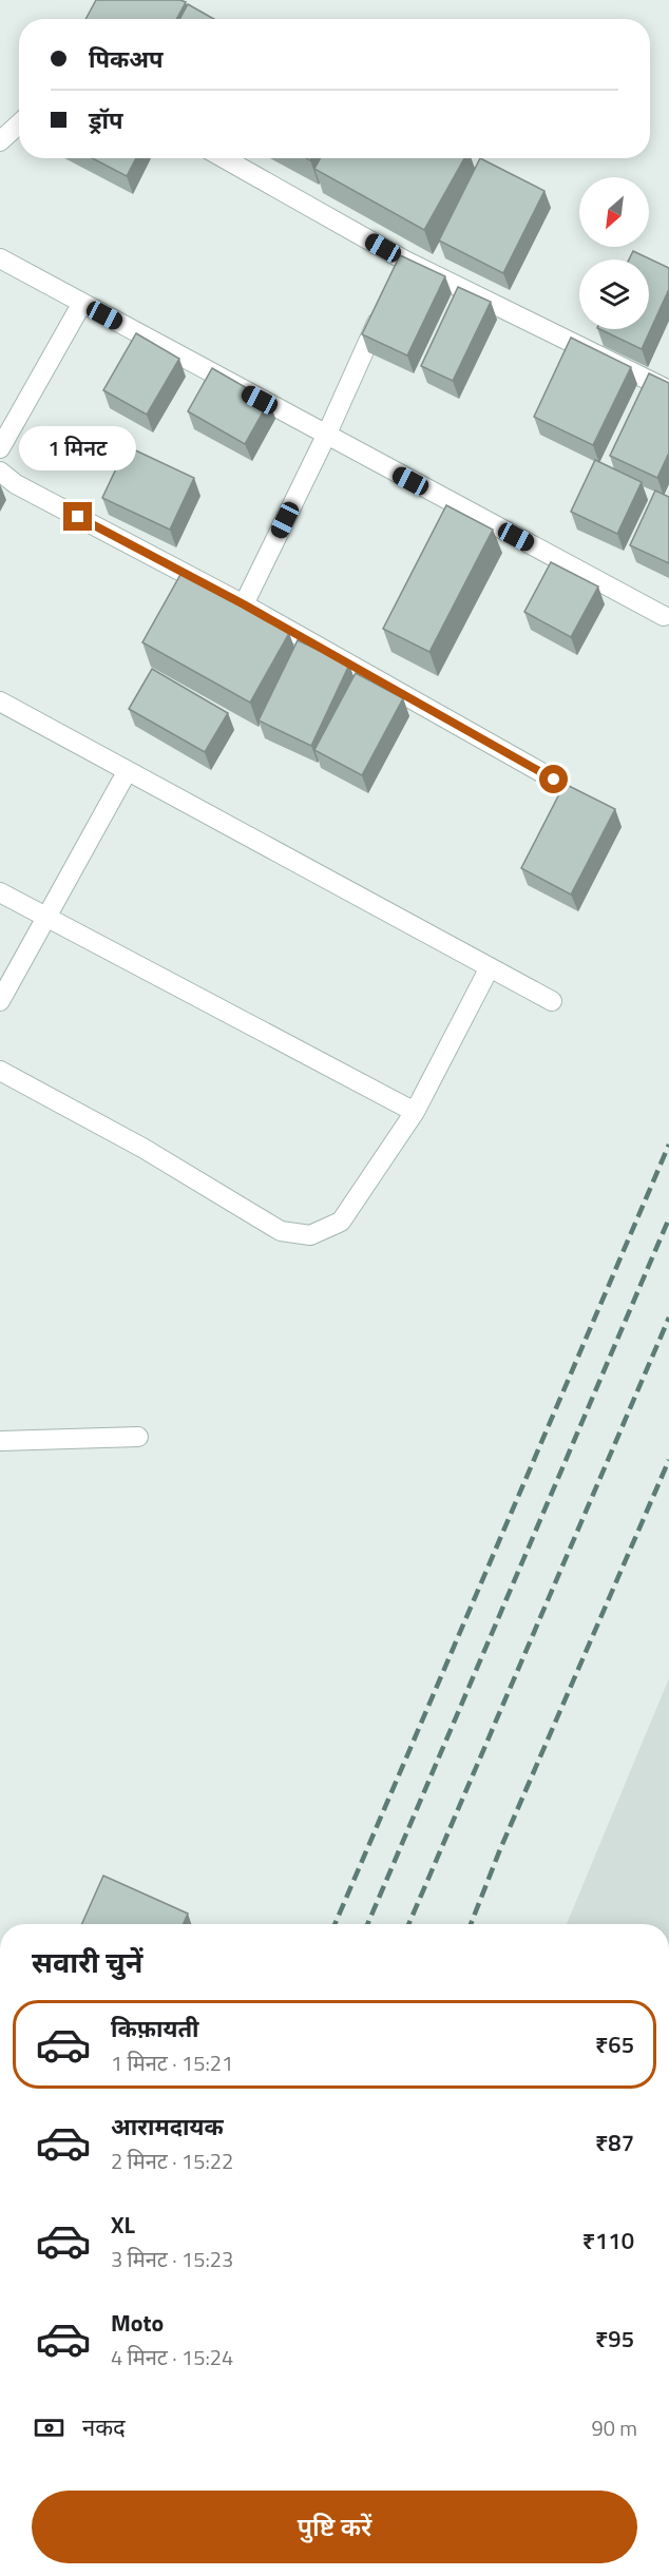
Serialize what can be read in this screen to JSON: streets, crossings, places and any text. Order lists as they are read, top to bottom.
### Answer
{
  "north": "bottom left",
  "page": {
    "banner": ["पिकअप", "ड्रॉप"],
    "bubble": "1 मिनट",
    "heading": "सवारी चुनें",
    "list": [
      {
        "name": "किफ़ायती",
        "note": "1 मिनट · 15:21",
        "value": "₹65"
      },
      {
        "name": "आरामदायक",
        "note": "2 मिनट · 15:22",
        "value": "₹87"
      },
      {
        "name": "XL",
        "note": "3 मिनट · 15:23",
        "value": "₹110"
      },
      {
        "name": "Moto",
        "note": "4 मिनट · 15:24",
        "value": "₹95"
      }
    ],
    "pay": ["नकद", "90 m"],
    "buttons": "पुष्टि करें"
  }
}
